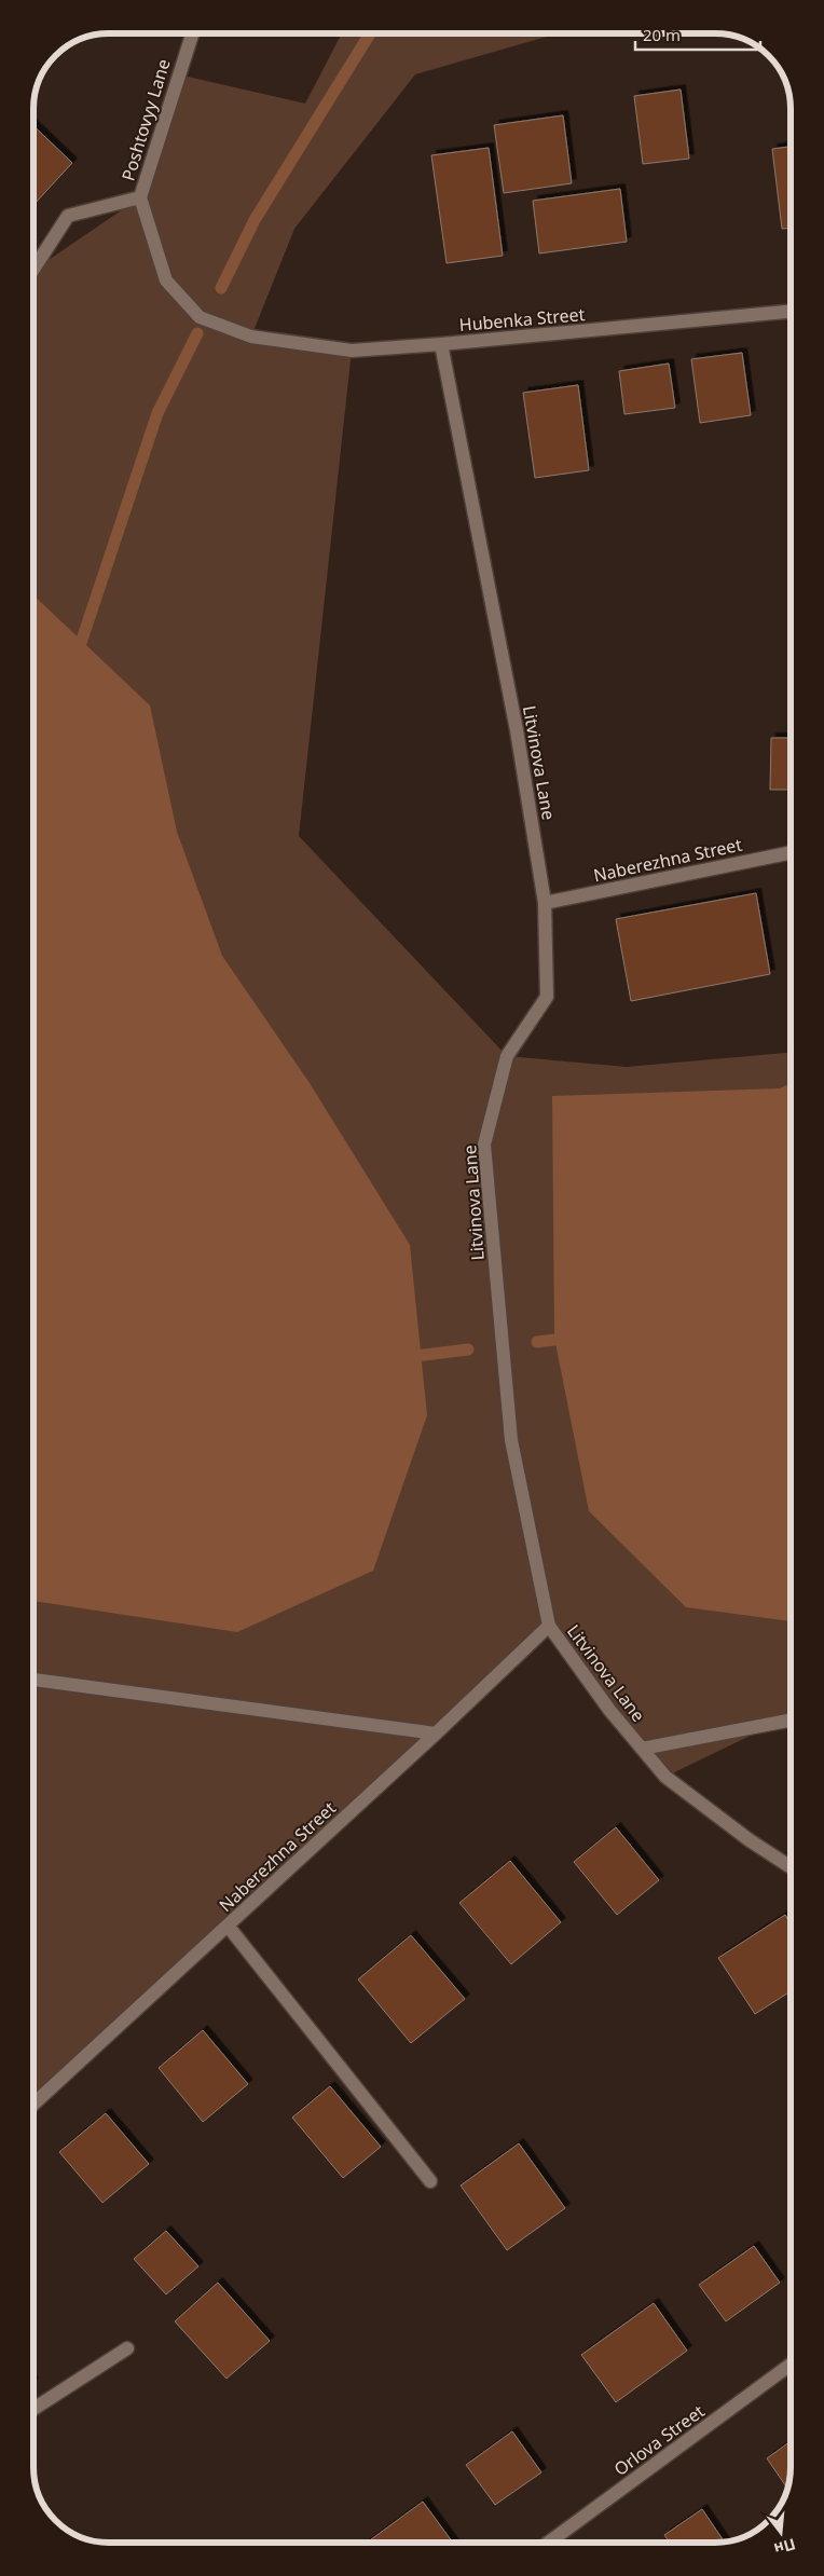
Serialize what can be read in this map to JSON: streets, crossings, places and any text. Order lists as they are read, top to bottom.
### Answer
{
  "streets": {
    "street": [
      "Poshtovyy Lane",
      "Hubenka Street",
      "Litvinova Lane",
      "Naberezhna Street",
      "Orlova Street"
    ]
  },
  "crossings": [
    ["Poshtovyy Lane", "Hubenka Street"],
    ["Hubenka Street", "Litvinova Lane"],
    ["Litvinova Lane", "Naberezhna Street"]
  ],
  "scale_bar": "20 m",
  "north": "bottom"
}
